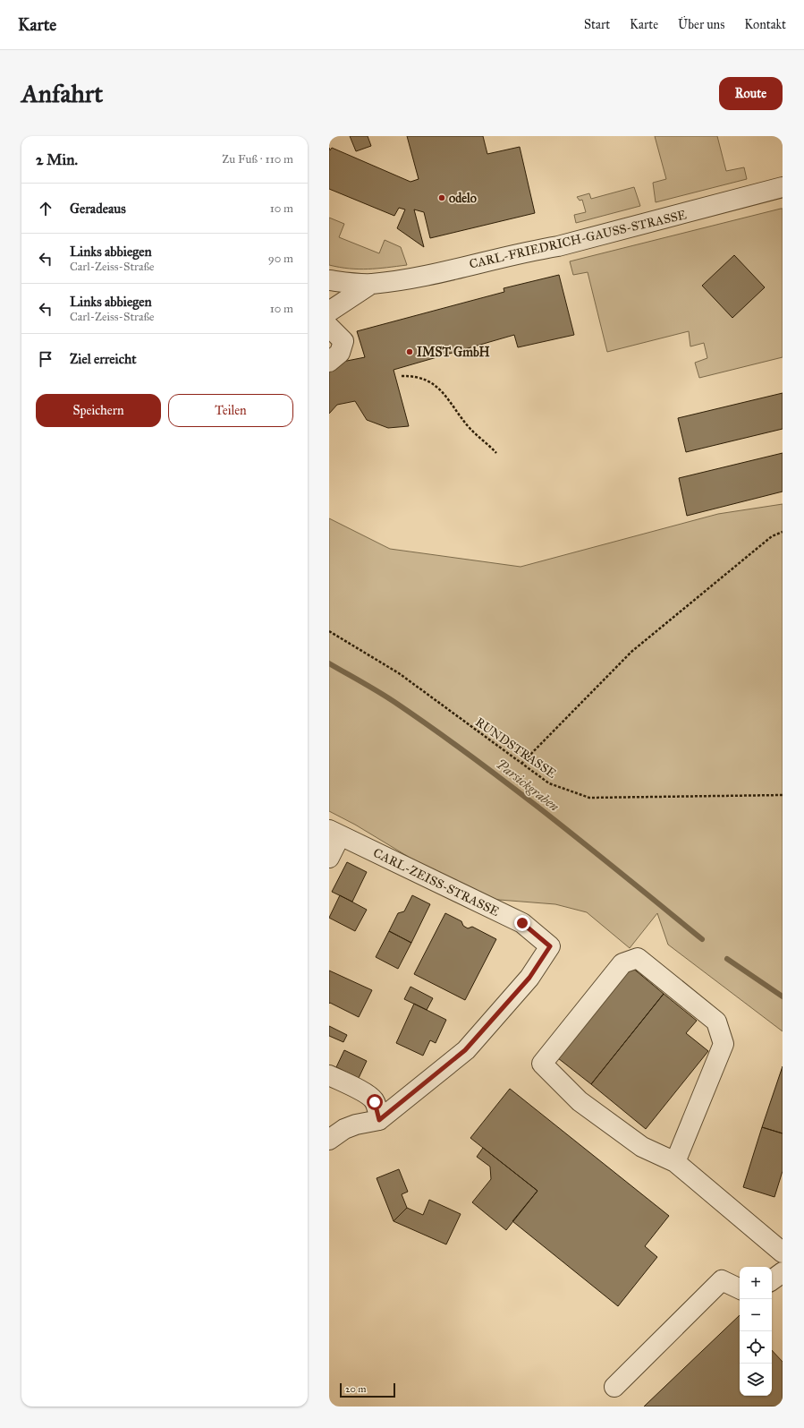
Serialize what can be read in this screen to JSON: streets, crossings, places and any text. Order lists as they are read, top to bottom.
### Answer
{
  "streets": {
    "street": ["CARL-FRIEDRICH-GAUSS-STRASSE", "CARL-ZEISS-STRASSE"],
    "path": ["RUNDSTRASSE"]
  },
  "water": ["Parsickgraben"],
  "places": ["odelo", "IMST GmbH"],
  "scale_bar": "20 m",
  "page": {
    "header": "Karte",
    "nav": [
      "Start",
      "Karte",
      "Über uns",
      "Kontakt"
    ],
    "buttons": [
      "Route",
      ["Speichern", "Teilen"]
    ],
    "title": "Anfahrt",
    "heading": ["2 Min.", "Zu Fuß · 110 m"],
    "list": [
      ["Geradeaus", "10 m"],
      ["Links abbiegen", "Carl-Zeiss-Straße", "90 m"],
      ["Links abbiegen", "Carl-Zeiss-Straße", "10 m"],
      "Ziel erreicht"
    ],
    "map_buttons": ["+", "−"],
    "scale": "20 m"
  }
}
